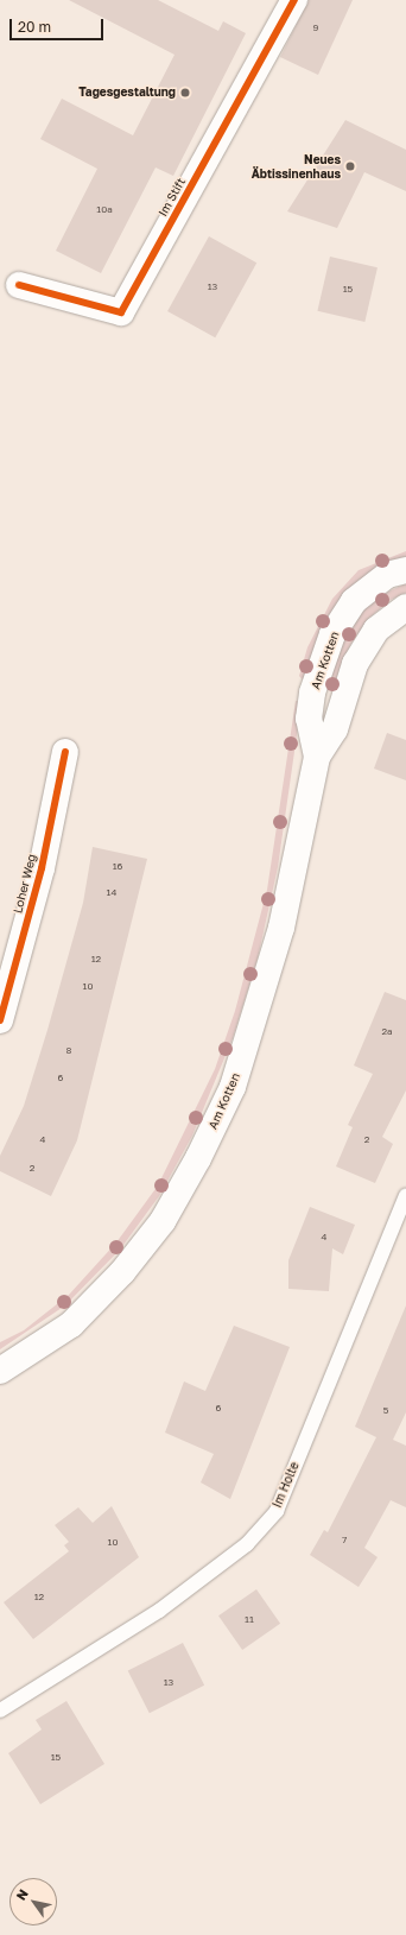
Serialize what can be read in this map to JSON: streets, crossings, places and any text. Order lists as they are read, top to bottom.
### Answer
{
  "streets": {
    "main road": ["Im Stift", "Am Kotten", "Loher Weg"],
    "lane": ["Im Holte"]
  },
  "places": ["Tagesgestaltung", "Neues Äbtissinenhaus"],
  "house_numbers": [
    "9",
    "10a",
    "13",
    "15",
    "16",
    "14",
    "12",
    "10",
    "2a",
    "8",
    "6",
    "4",
    "2",
    "2",
    "4",
    "6",
    "5",
    "7",
    "10",
    "12",
    "11",
    "13",
    "15"
  ],
  "scale_bar": "20 m",
  "north": "top left"
}
